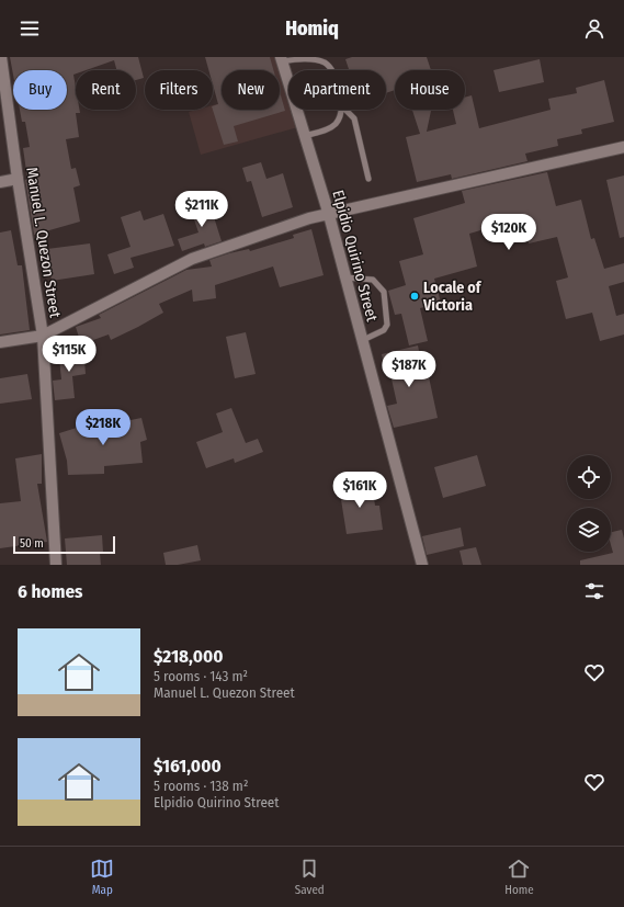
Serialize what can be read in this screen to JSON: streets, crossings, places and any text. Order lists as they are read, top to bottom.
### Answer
{
  "streets": {
    "street": ["Manuel L. Quezon Street", "Elpidio Quirino Street"]
  },
  "places": ["Locale of Victoria"],
  "scale_bar": "50 m",
  "page": {
    "header": "Homiq",
    "chip": [
      "Buy",
      "Rent",
      "Filters",
      "New",
      "Apartment",
      "House"
    ],
    "price": [
      "$211K",
      "$120K",
      "$115K",
      "$187K",
      "$218K",
      "$161K"
    ],
    "scale": "50 m",
    "heading": "6 homes",
    "list": [
      {
        "name": "$218,000",
        "note": "5 rooms · 143 m² · Manuel L. Quezon Street"
      },
      {
        "name": "$161,000",
        "note": "5 rooms · 138 m² · Elpidio Quirino Street"
      }
    ],
    "tabs": ["Map", "Saved", "Home"]
  }
}
